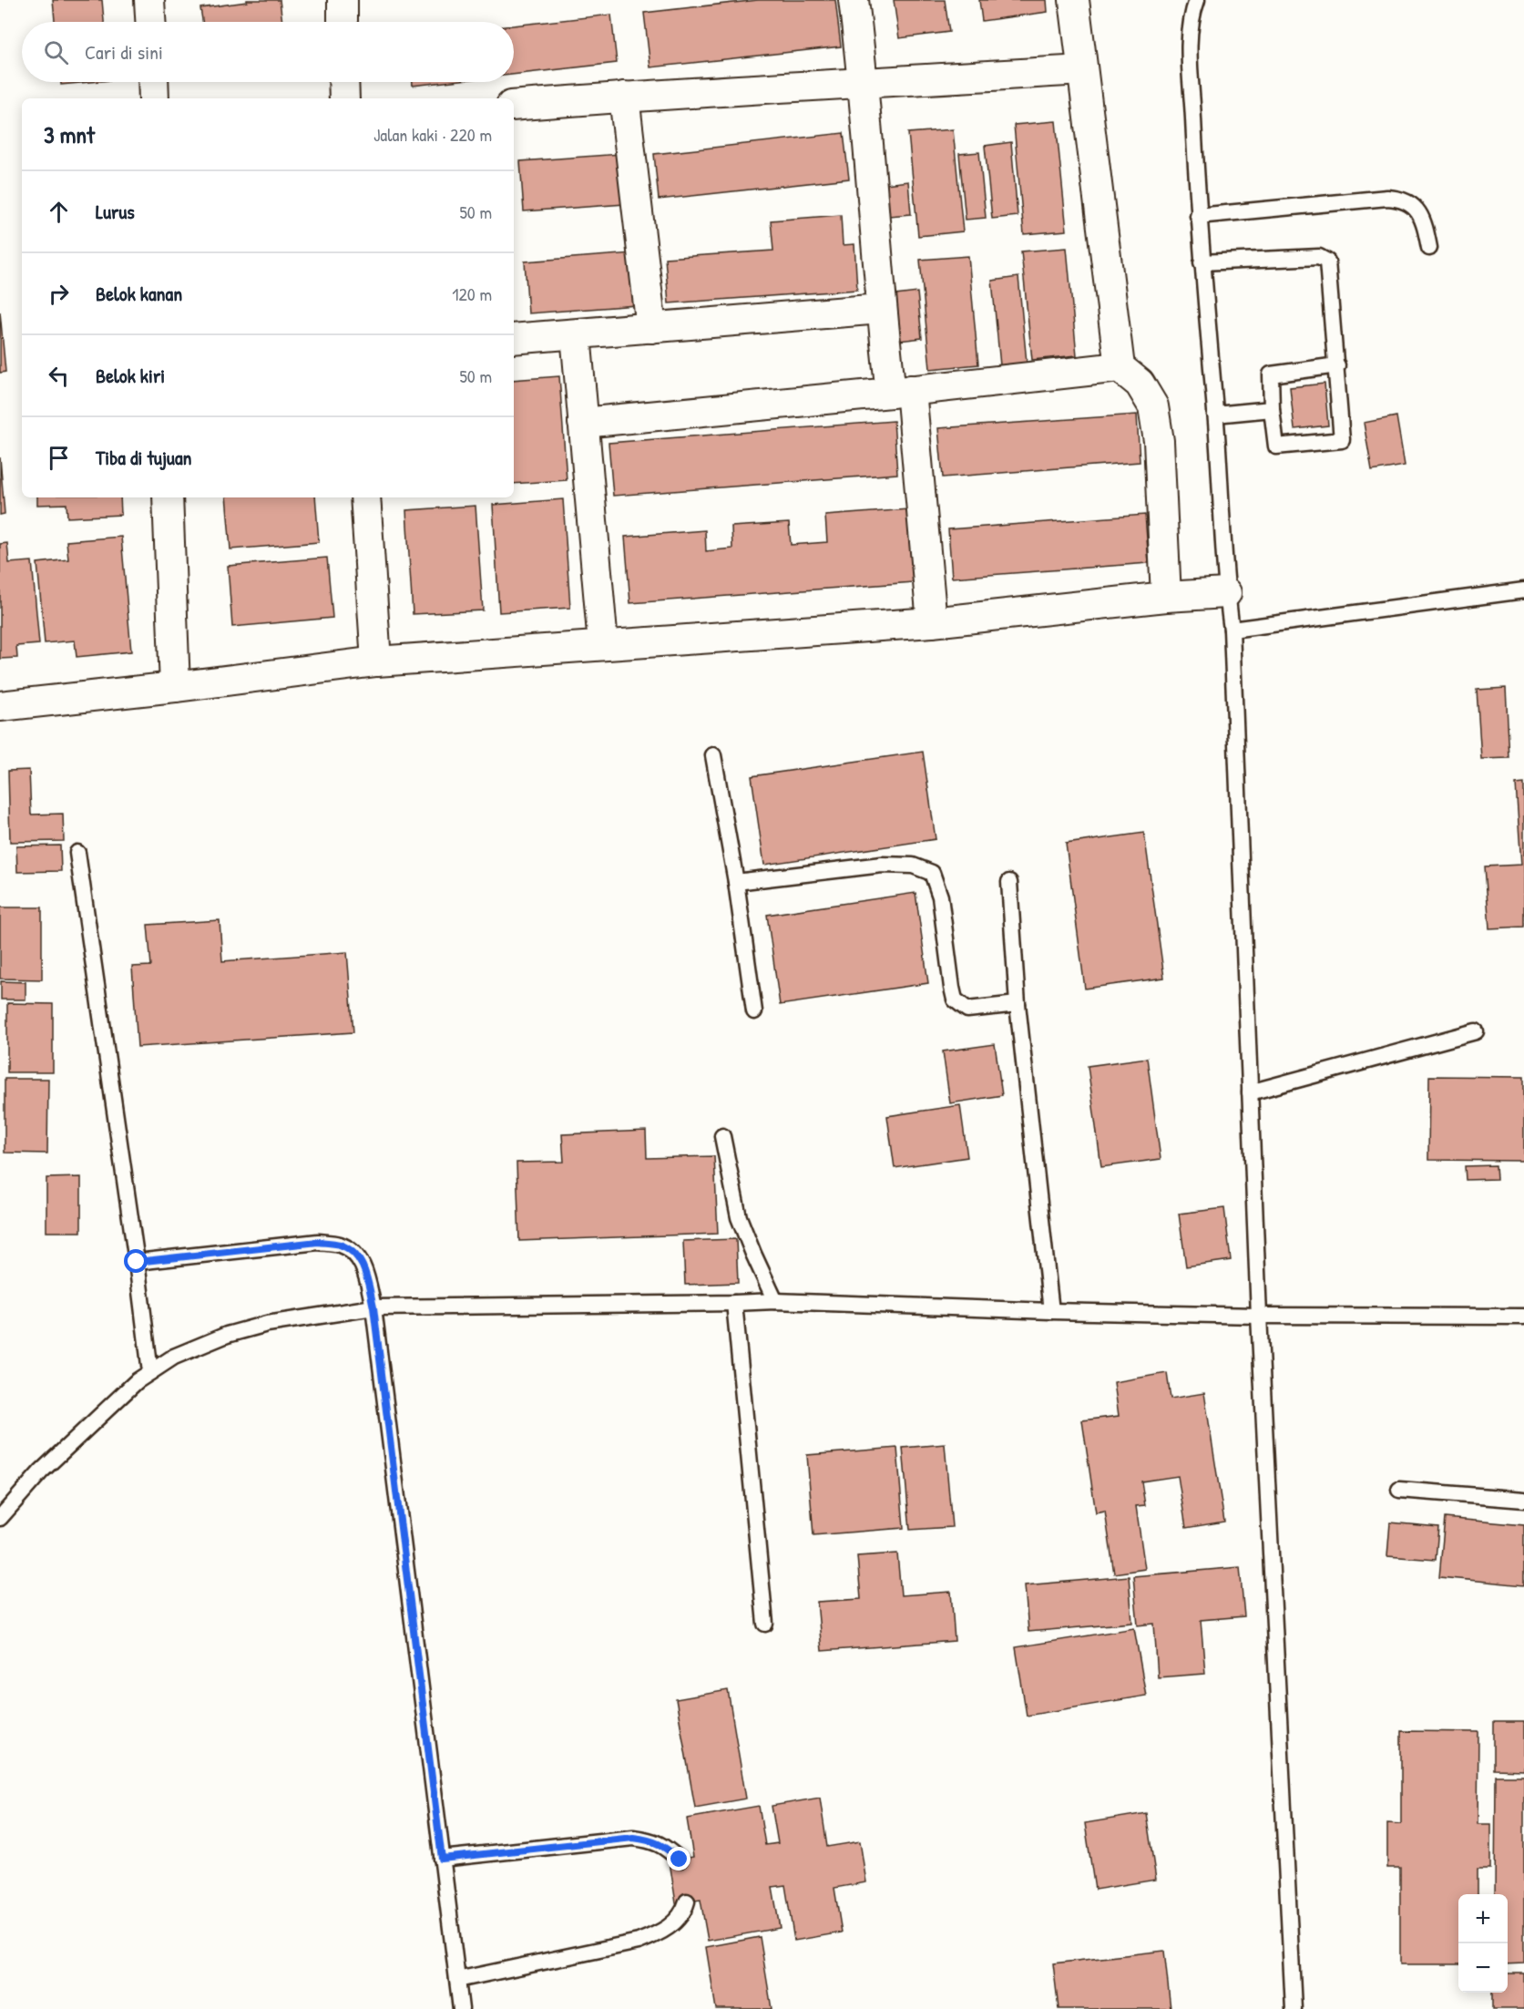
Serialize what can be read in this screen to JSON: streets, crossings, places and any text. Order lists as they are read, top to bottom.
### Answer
{
  "page": {
    "search": "Cari di sini",
    "heading": ["3 mnt", "Jalan kaki · 220 m"],
    "list": [
      ["Lurus", "50 m"],
      ["Belok kanan", "120 m"],
      ["Belok kiri", "50 m"],
      "Tiba di tujuan"
    ],
    "map_buttons": ["+", "−"]
  }
}
